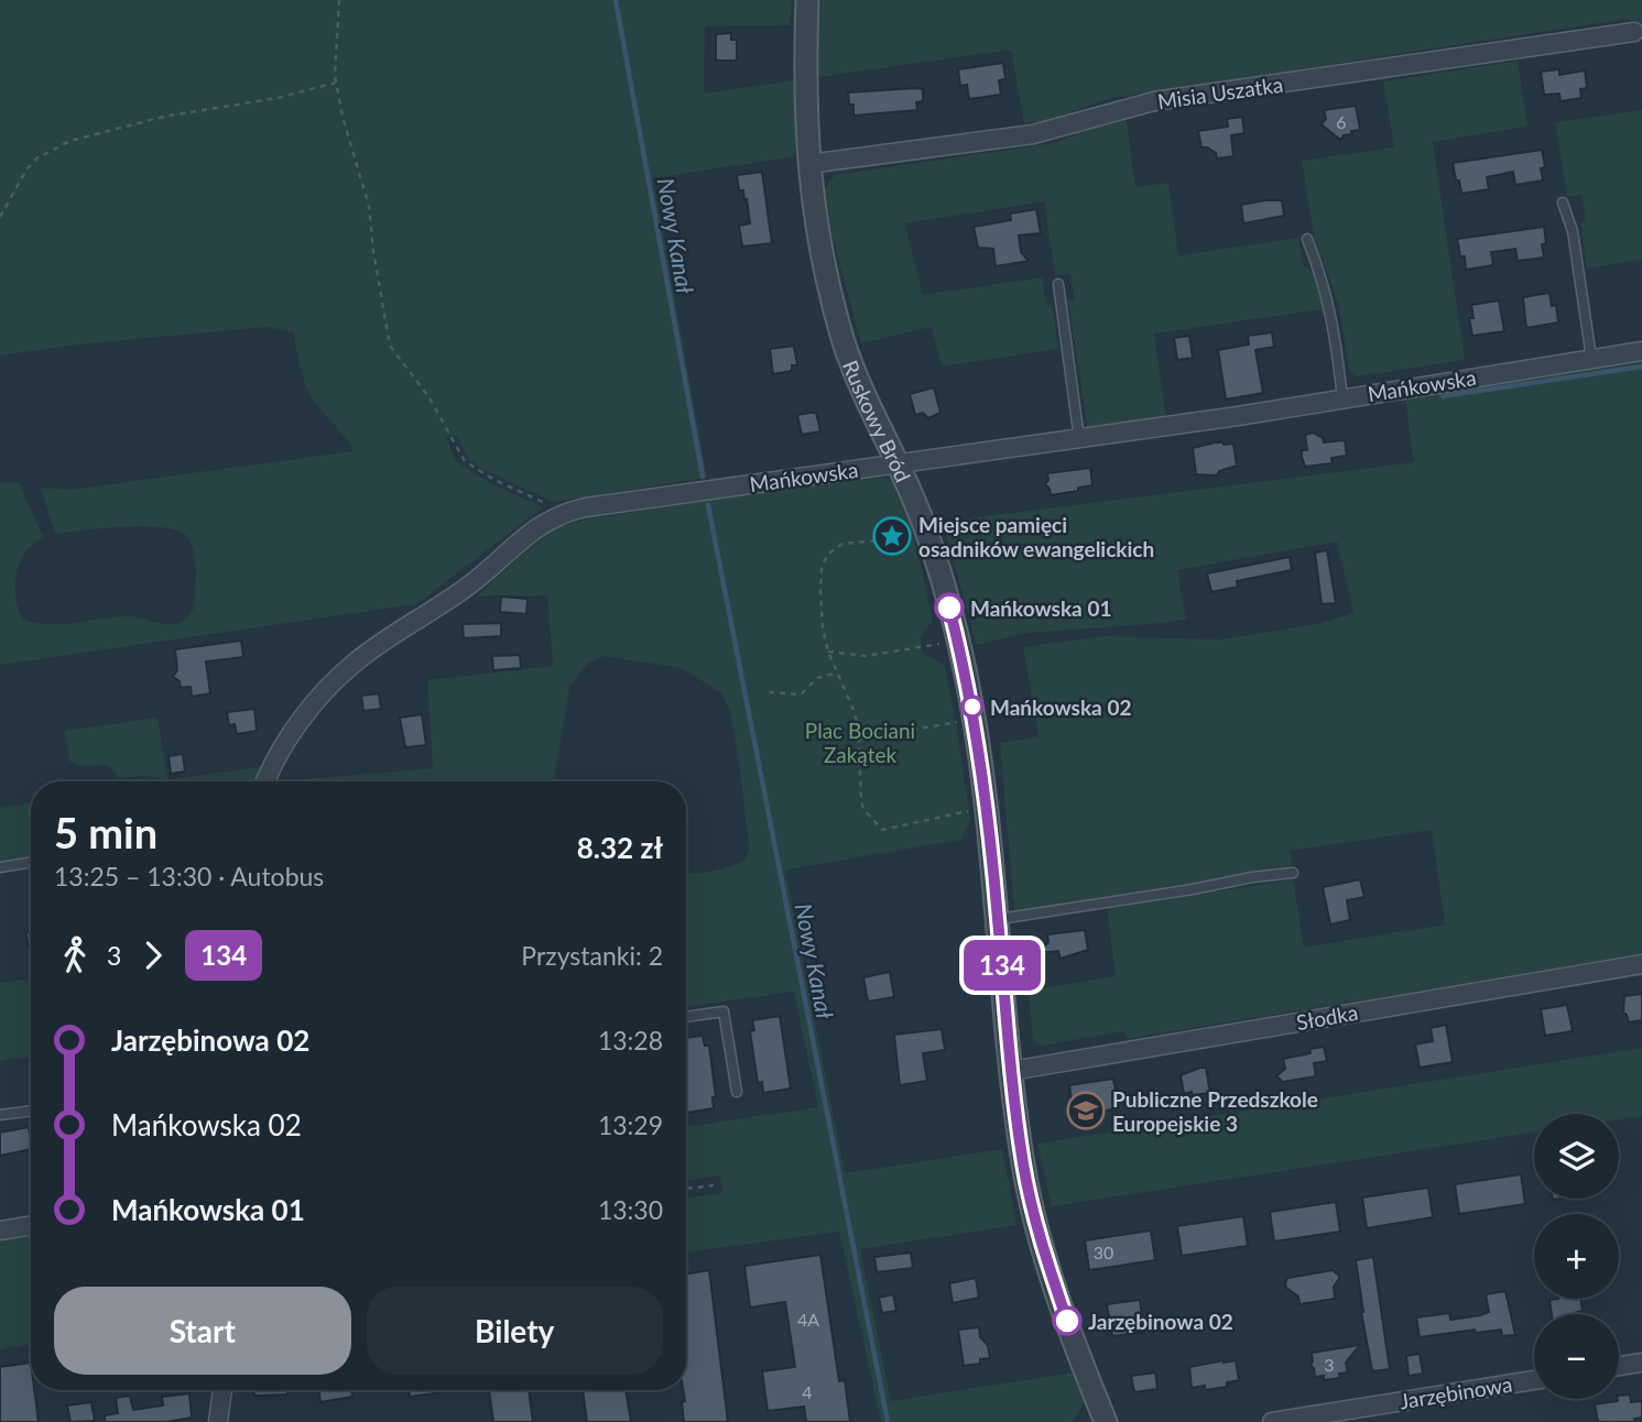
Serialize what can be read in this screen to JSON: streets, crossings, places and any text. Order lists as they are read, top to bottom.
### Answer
{
  "streets": {
    "street": [
      "Misia Uszatka",
      "Mańkowska",
      "Ruskowy Bród",
      "Słodka",
      "Jarzębinowa"
    ]
  },
  "crossings": [
    ["Misia Uszatka", "Ruskowy Bród"],
    ["Mańkowska", "Ruskowy Bród"],
    ["Ruskowy Bród", "Słodka"]
  ],
  "water": ["Nowy Kanał"],
  "parks": ["Plac Bociani Zakątek"],
  "places": {
    "place": ["Miejsce pamięci osadników ewangelickich"],
    "other": ["Mańkowska 01", "Mańkowska 02", "Jarzębinowa 02"],
    "school or university": ["Publiczne Przedszkole Europejskie 3"]
  },
  "lines": ["bus line 134"],
  "house_numbers": [
    "6",
    "30",
    "4A",
    "3",
    "4"
  ],
  "page": {
    "on_map": "134",
    "heading": ["5 min", "13:25 – 13:30 · Autobus", "8.32 zł"],
    "legs": ["3", "134", "Przystanki: 2"],
    "list": [
      {
        "name": "Jarzębinowa 02",
        "value": "13:28"
      },
      {
        "name": "Mańkowska 02",
        "value": "13:29"
      },
      {
        "name": "Mańkowska 01",
        "value": "13:30"
      }
    ],
    "map_buttons": ["+", "−"],
    "buttons": ["Start", "Bilety"]
  }
}
